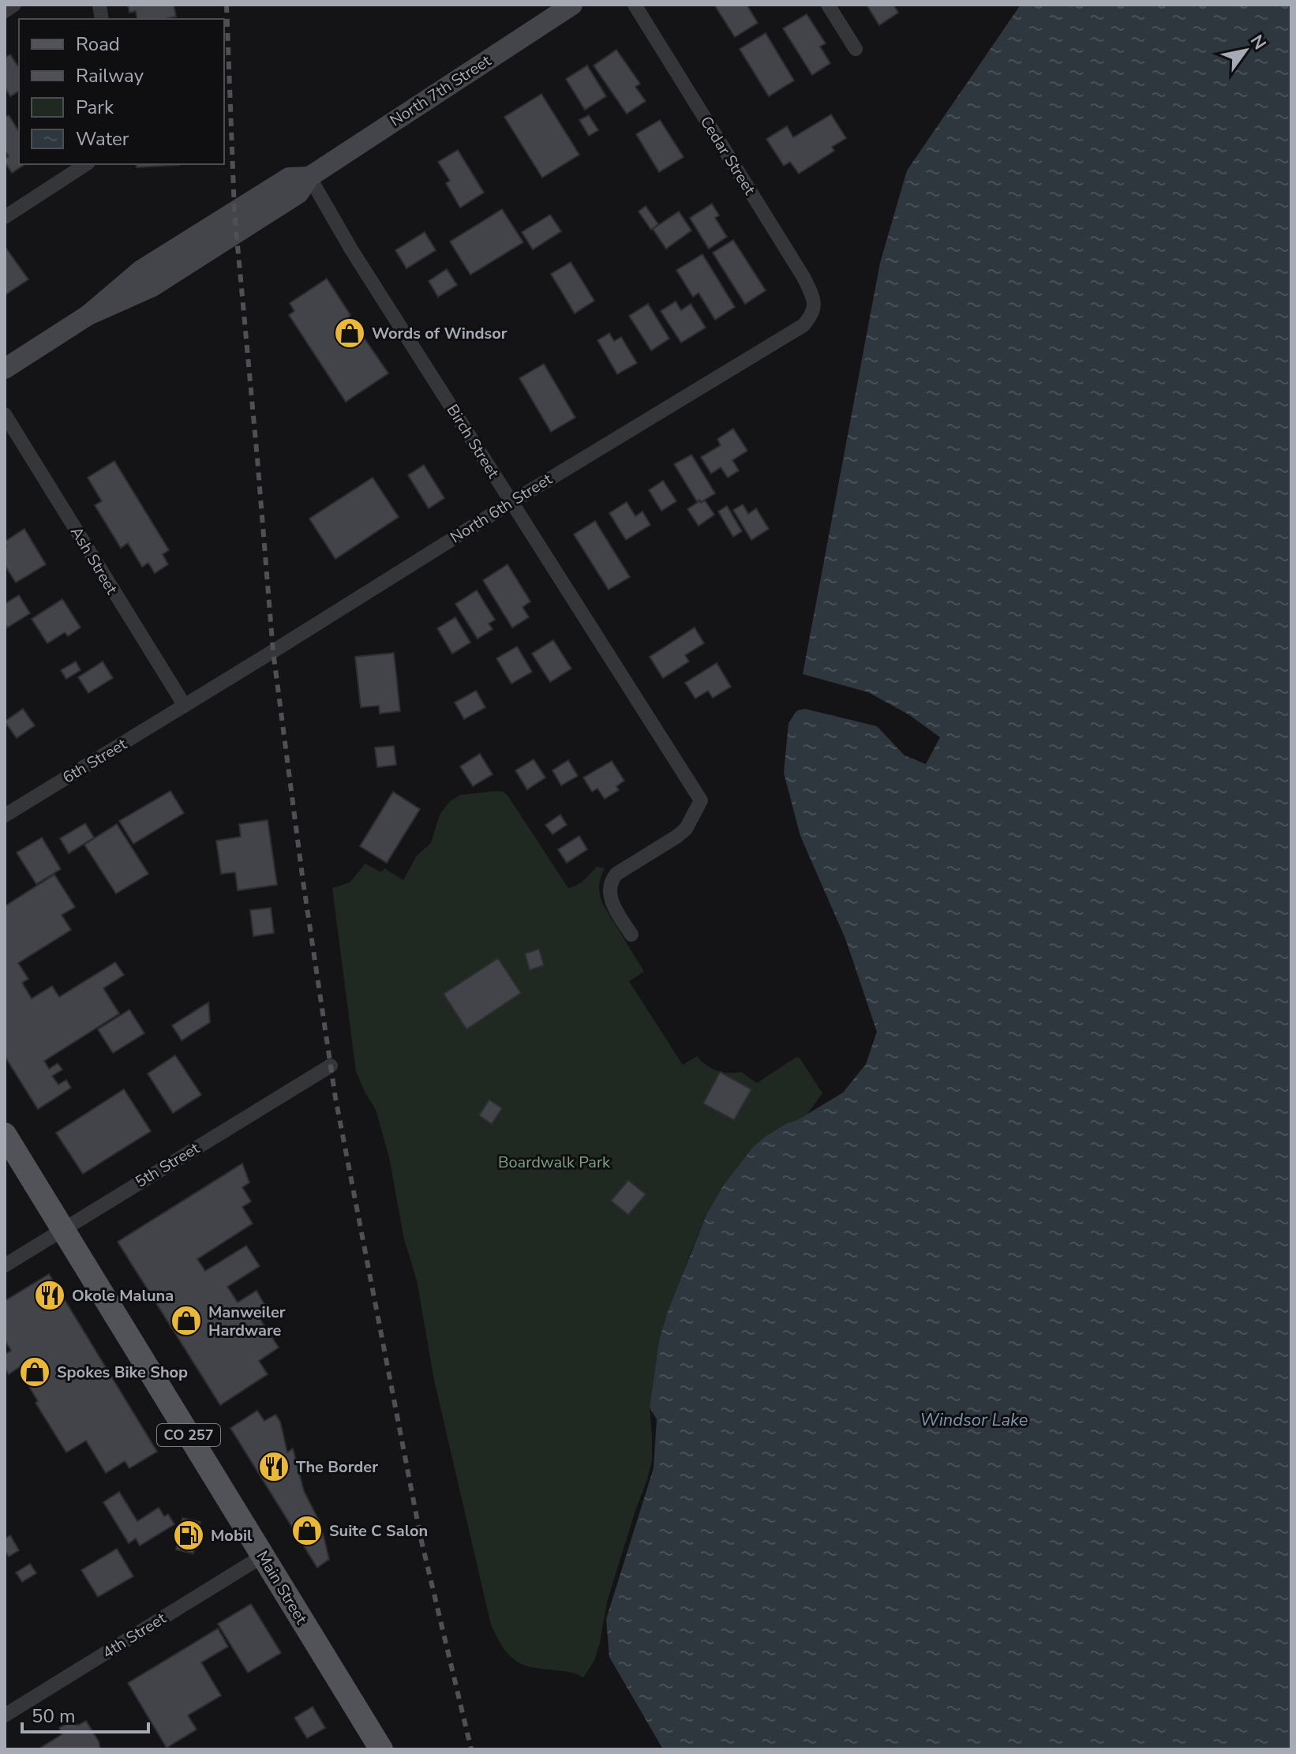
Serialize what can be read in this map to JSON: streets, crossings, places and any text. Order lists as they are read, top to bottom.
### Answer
{
  "streets": {
    "main road": ["North 7th Street", "CO 257", "Main Street"],
    "street": [
      "Cedar Street",
      "Birch Street",
      "North 6th Street",
      "Ash Street",
      "6th Street",
      "5th Street",
      "4th Street"
    ]
  },
  "crossings": [
    ["North 7th Street", "Birch Street"],
    ["Cedar Street", "North 6th Street"],
    ["Birch Street", "North 6th Street"],
    ["North 6th Street", "Ash Street"],
    ["North 6th Street", "6th Street"],
    ["Ash Street", "6th Street"],
    ["5th Street", "Main Street"],
    ["Main Street", "4th Street"]
  ],
  "water": ["Windsor Lake"],
  "parks": ["Boardwalk Park"],
  "places": {
    "shop": [
      "Words of Windsor",
      "Manweiler Hardware",
      "Spokes Bike Shop",
      "Suite C Salon"
    ],
    "restaurant": ["Okole Maluna", "The Border"],
    "fuel station": ["Mobil"]
  },
  "legend": [
    "Road",
    "Railway",
    "Park",
    "Water"
  ],
  "scale_bar": "50 m",
  "north": "top right"
}
